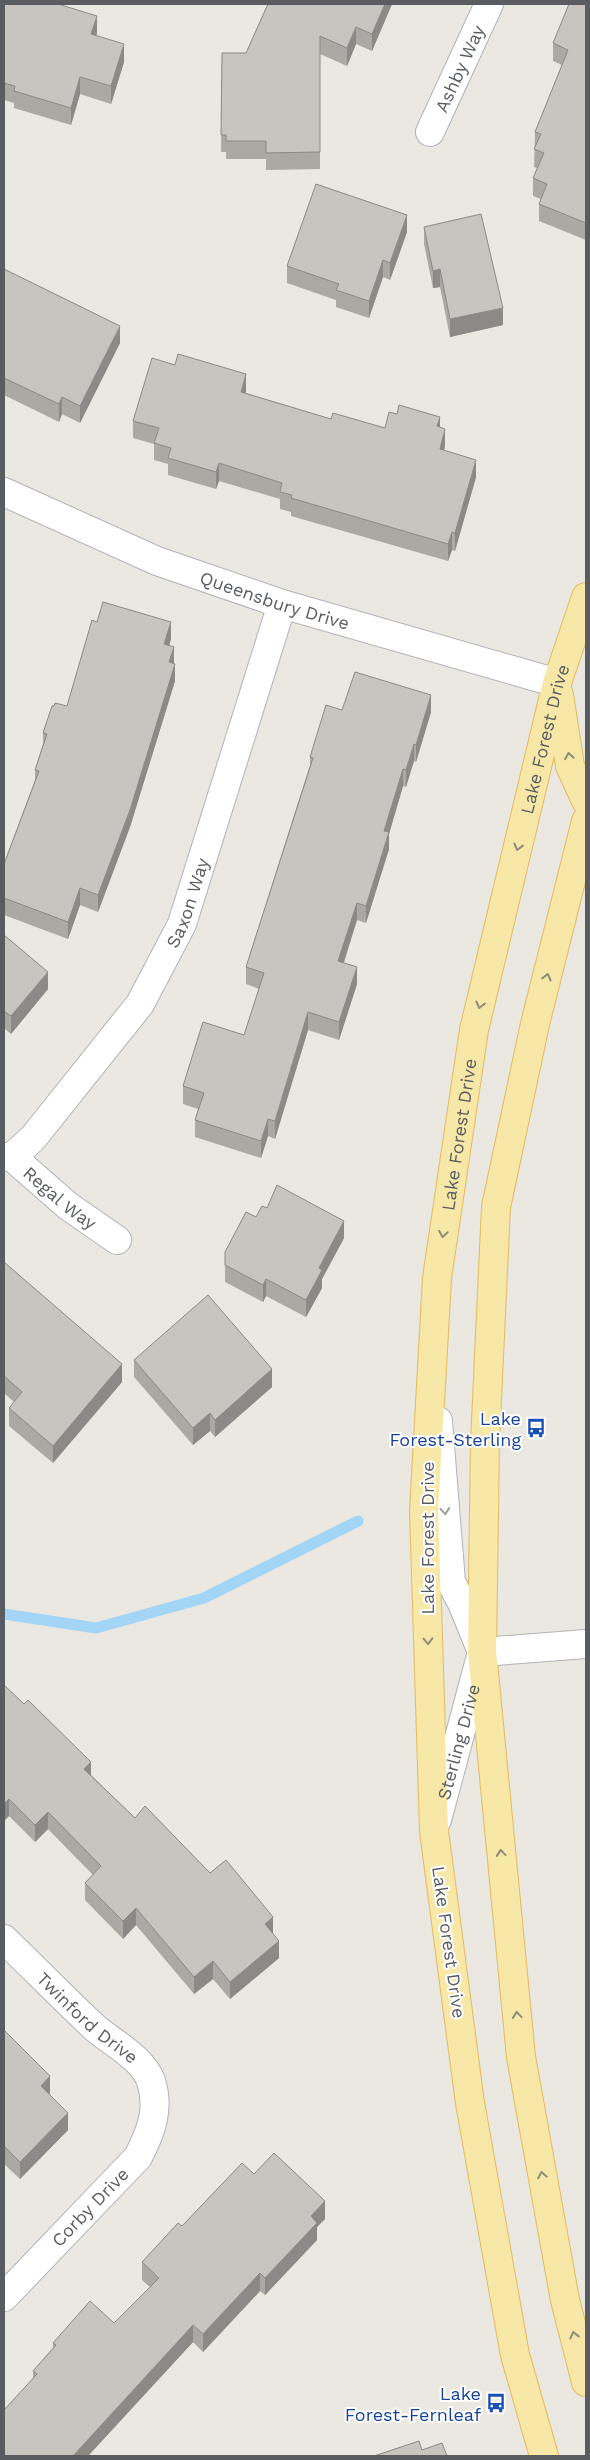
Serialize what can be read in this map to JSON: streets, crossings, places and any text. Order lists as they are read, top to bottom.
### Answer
{
  "streets": {
    "main road": ["Lake Forest Drive"],
    "street": [
      "Ashby Way",
      "Queensbury Drive",
      "Saxon Way",
      "Regal Way",
      "Sterling Drive",
      "Twinford Drive",
      "Corby Drive"
    ]
  },
  "crossings": [
    ["Queensbury Drive", "Lake Forest Drive"],
    ["Queensbury Drive", "Saxon Way"],
    ["Lake Forest Drive", "Sterling Drive"],
    ["Saxon Way", "Regal Way"],
    ["Twinford Drive", "Corby Drive"]
  ],
  "places": {
    "bus stop": ["Lake Forest-Sterling", "Lake Forest-Fernleaf"]
  }
}
